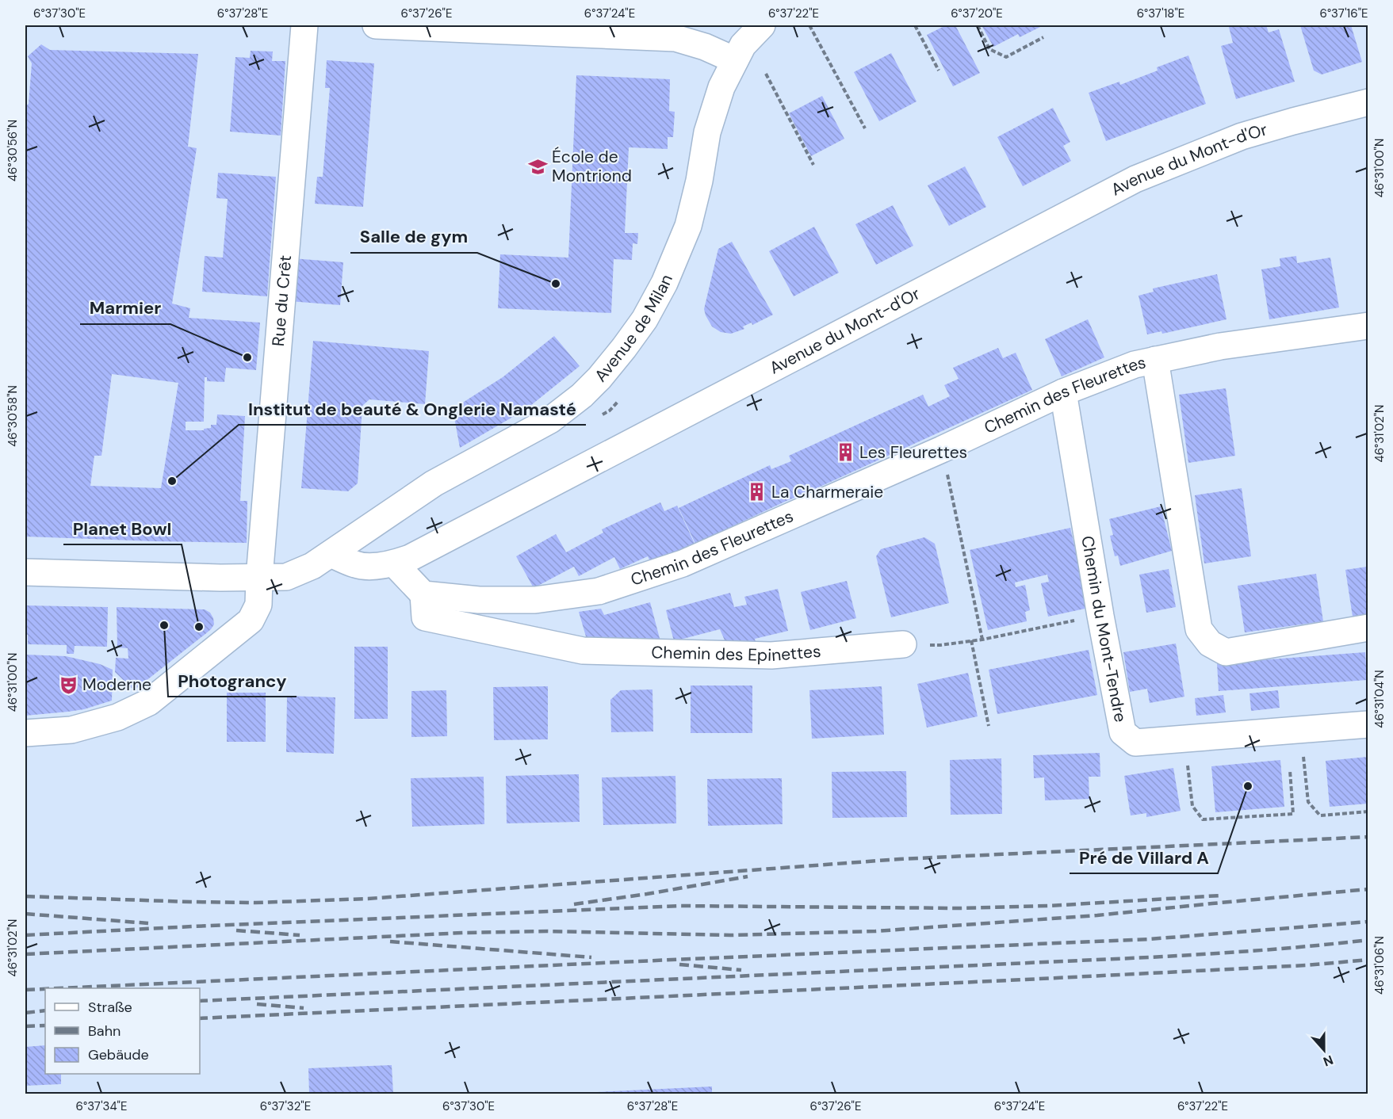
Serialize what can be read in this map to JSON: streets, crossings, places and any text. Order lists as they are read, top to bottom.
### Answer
{
  "streets": {
    "street": [
      "Avenue du Mont-d'Or",
      "Rue du Crêt",
      "Avenue de Milan",
      "Chemin des Fleurettes",
      "Chemin du Mont-Tendre",
      "Chemin des Epinettes"
    ]
  },
  "crossings": [
    ["Avenue du Mont-d'Or", "Avenue de Milan"],
    ["Rue du Crêt", "Avenue de Milan"],
    ["Chemin des Fleurettes", "Chemin du Mont-Tendre"],
    ["Chemin des Fleurettes", "Chemin des Epinettes"]
  ],
  "places": {
    "school or university": ["École de Montriond"],
    "other": [
      "Salle de gym",
      "Marmier",
      "Institut de beauté & Onglerie Namasté",
      "Photograncy",
      "Planet Bowl",
      "Pré de Villard A"
    ],
    "building": ["Les Fleurettes", "La Charmeraie"],
    "theatre": ["Moderne"]
  },
  "legend": ["Straße", "Bahn", "Gebäude"],
  "north": "bottom",
  "coordinates": [
    "6°37'30\"E",
    "6°37'28\"E",
    "6°37'26\"E",
    "6°37'24\"E",
    "6°37'22\"E",
    "6°37'20\"E",
    "6°37'18\"E",
    "6°37'16\"E",
    "46°30'56\"N",
    "46°31'00\"N",
    "46°30'58\"N",
    "46°31'02\"N",
    "46°31'04\"N",
    "46°31'06\"N",
    "6°37'34\"E",
    "6°37'32\"E"
  ]
}
